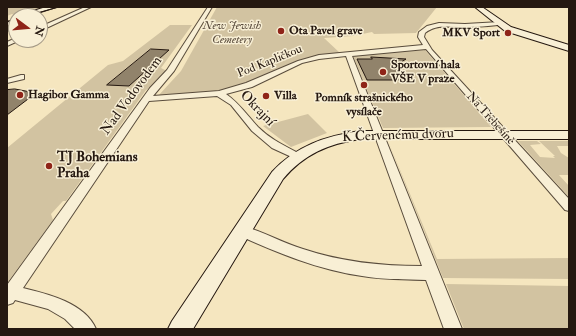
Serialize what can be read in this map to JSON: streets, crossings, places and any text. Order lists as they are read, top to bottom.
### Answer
{
  "streets": {
    "street": [
      "Pod Kapličkou",
      "Nad Vodovodem",
      "Okrajní",
      "Na Třebešíně",
      "K Červenému dvoru"
    ]
  },
  "crossings": [
    ["Pod Kapličkou", "Nad Vodovodem"],
    ["Pod Kapličkou", "Okrajní"],
    ["Pod Kapličkou", "Na Třebešíně"],
    ["Okrajní", "K Červenému dvoru"],
    ["Na Třebešíně", "K Červenému dvoru"]
  ],
  "parks": ["New Jewish Cemetery"],
  "places": [
    "Ota Pavel grave",
    "MKV Sport",
    "Sportovní hala VŠE V praze",
    "Pomník strašnického vysílače",
    "Hagibor Gamma",
    "Villa",
    "TJ Bohemians Praha"
  ],
  "north": "right"
}
